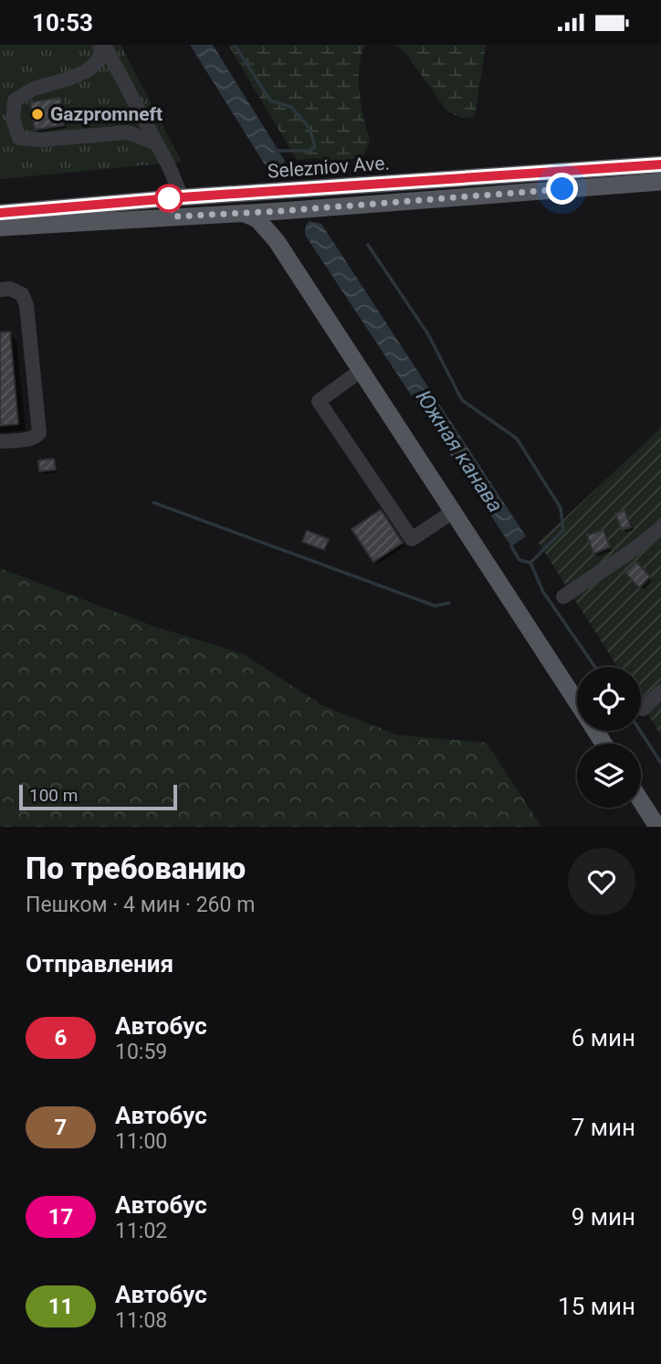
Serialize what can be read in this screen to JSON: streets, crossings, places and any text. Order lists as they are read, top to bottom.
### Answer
{
  "streets": {
    "main road": ["Selezniov Ave."]
  },
  "water": ["Южная канава"],
  "places": ["Gazpromneft"],
  "lines": ["bus line 6"],
  "scale_bar": "100 m",
  "page": {
    "status": "10:53",
    "scale": "100 m",
    "heading": [
      ["По требованию", "Пешком · 4 мин · 260 m"],
      "Отправления"
    ],
    "list": [
      {
        "mark": "6",
        "name": "Автобус",
        "note": "10:59",
        "value": "6 мин"
      },
      {
        "mark": "7",
        "name": "Автобус",
        "note": "11:00",
        "value": "7 мин"
      },
      {
        "mark": "17",
        "name": "Автобус",
        "note": "11:02",
        "value": "9 мин"
      },
      {
        "mark": "11",
        "name": "Автобус",
        "note": "11:08",
        "value": "15 мин"
      }
    ]
  }
}
